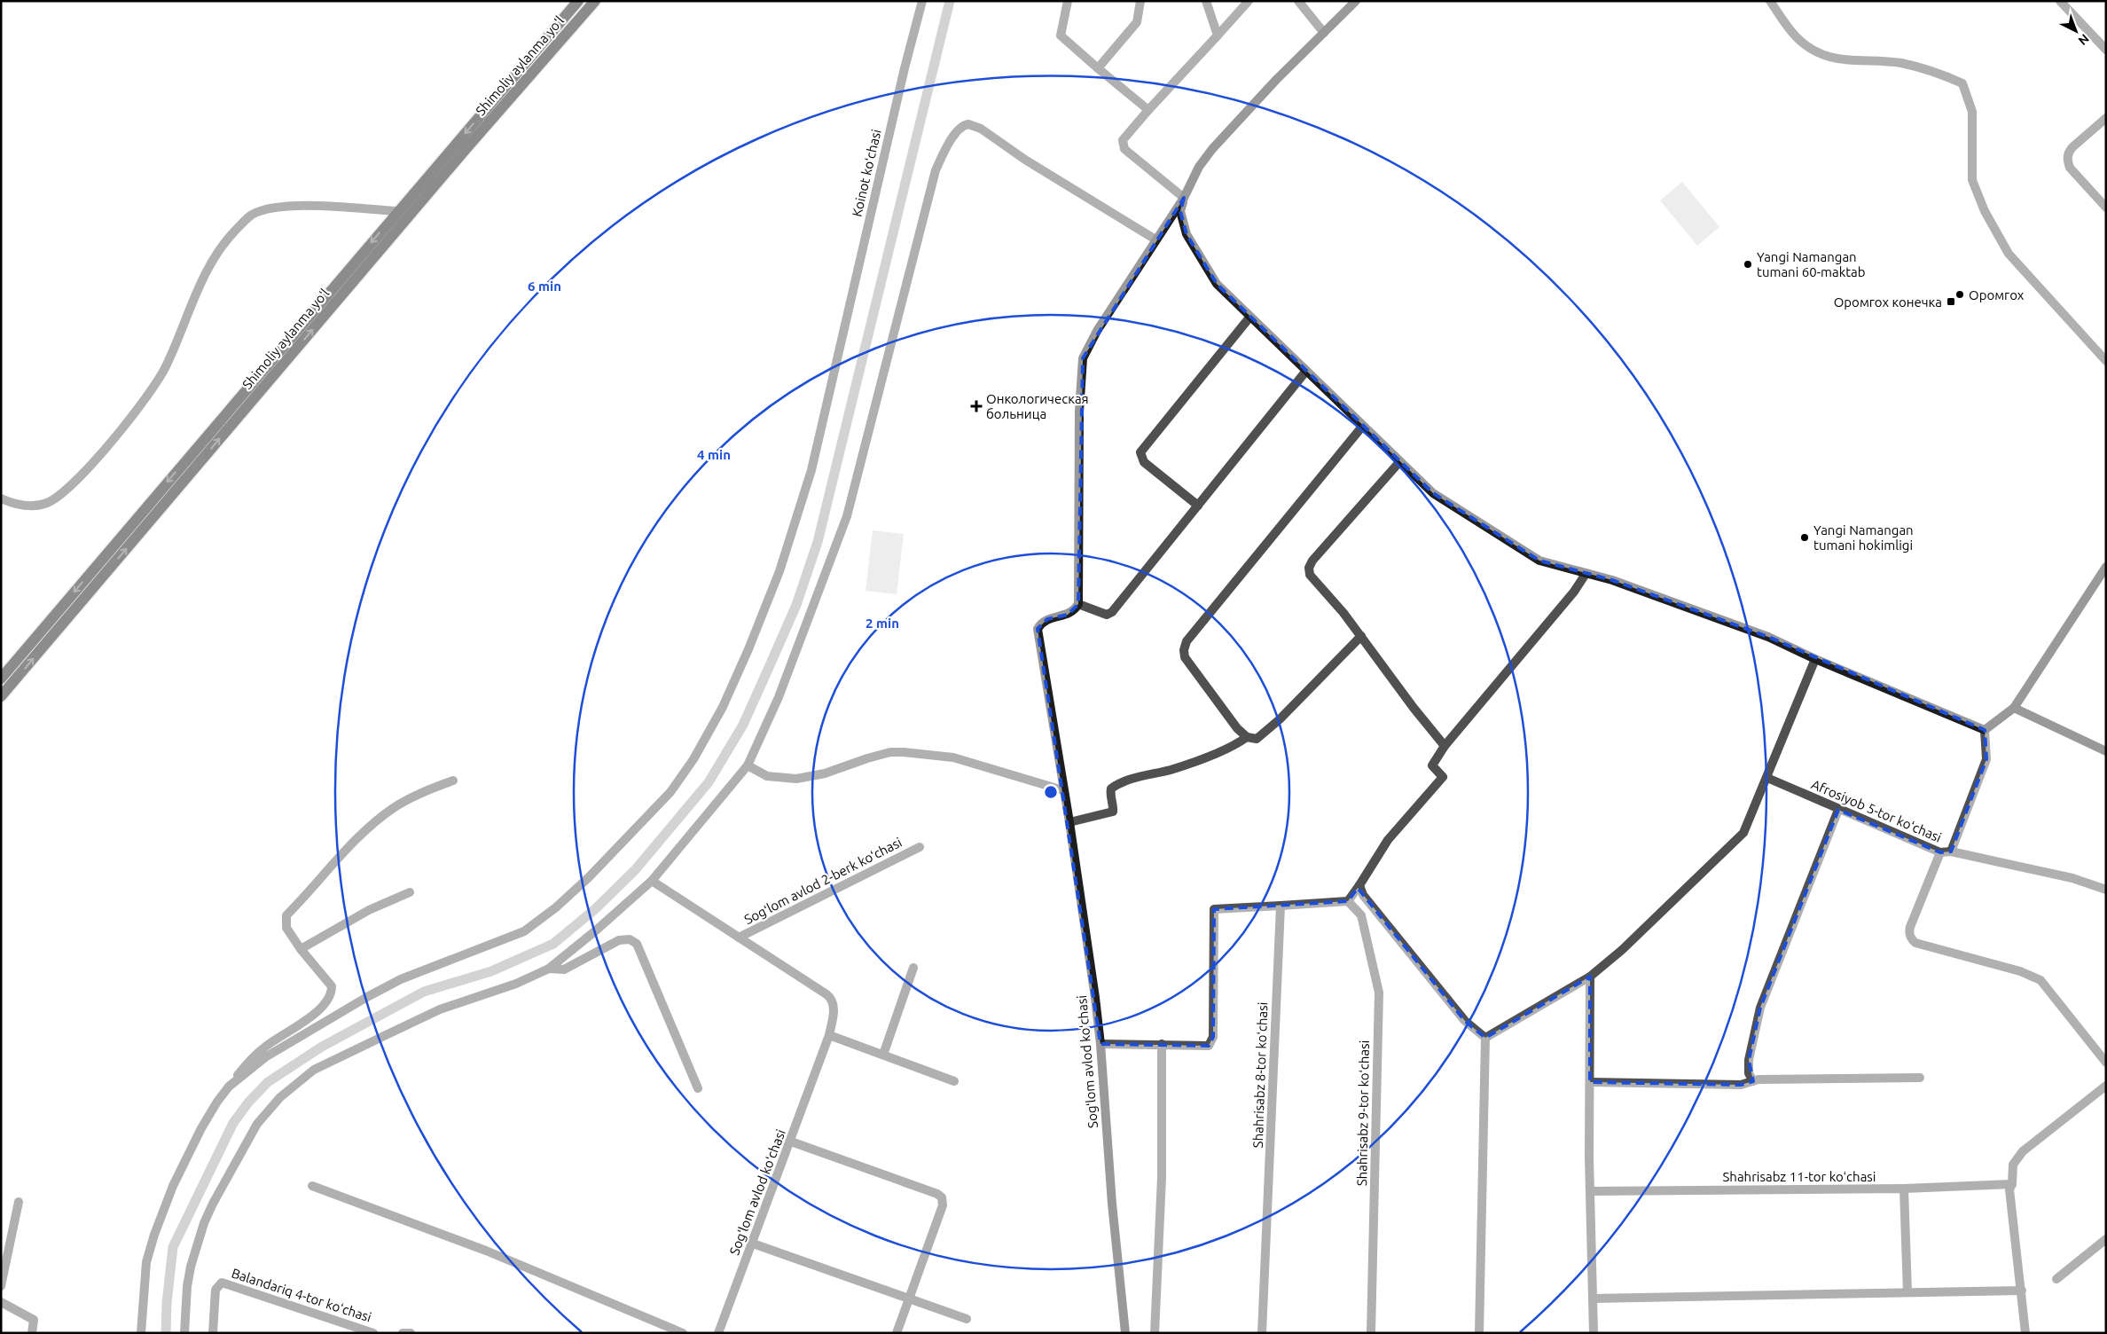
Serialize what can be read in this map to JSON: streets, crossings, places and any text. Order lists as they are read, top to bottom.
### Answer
{
  "streets": {
    "main road": ["Shimoliy aylanma yoʻl"],
    "street": [
      "Koinot koʻchasi",
      "Afrosiyob 5-tor koʻchasi",
      "Sogʻlom avlod 2-berk koʻchasi",
      "Sogʻlom avlod koʻchasi",
      "Shahrisabz 8-tor koʻchasi",
      "Shahrisabz 9-tor koʻchasi",
      "Shahrisabz 11-tor koʻchasi",
      "Balandariq 4-tor koʻchasi"
    ]
  },
  "crossings": [
    ["Sogʻlom avlod 2-berk koʻchasi", "Sogʻlom avlod koʻchasi"]
  ],
  "places": {
    "other": ["Yangi Namangan tumani 60-maktab", "Оромгох", "Yangi Namangan tumani hokimligi"],
    "transit": ["Оромгох конечка"],
    "health": ["Онкологическая больница"]
  },
  "north": "bottom right",
  "rings": ["6 min", "4 min", "2 min"]
}
